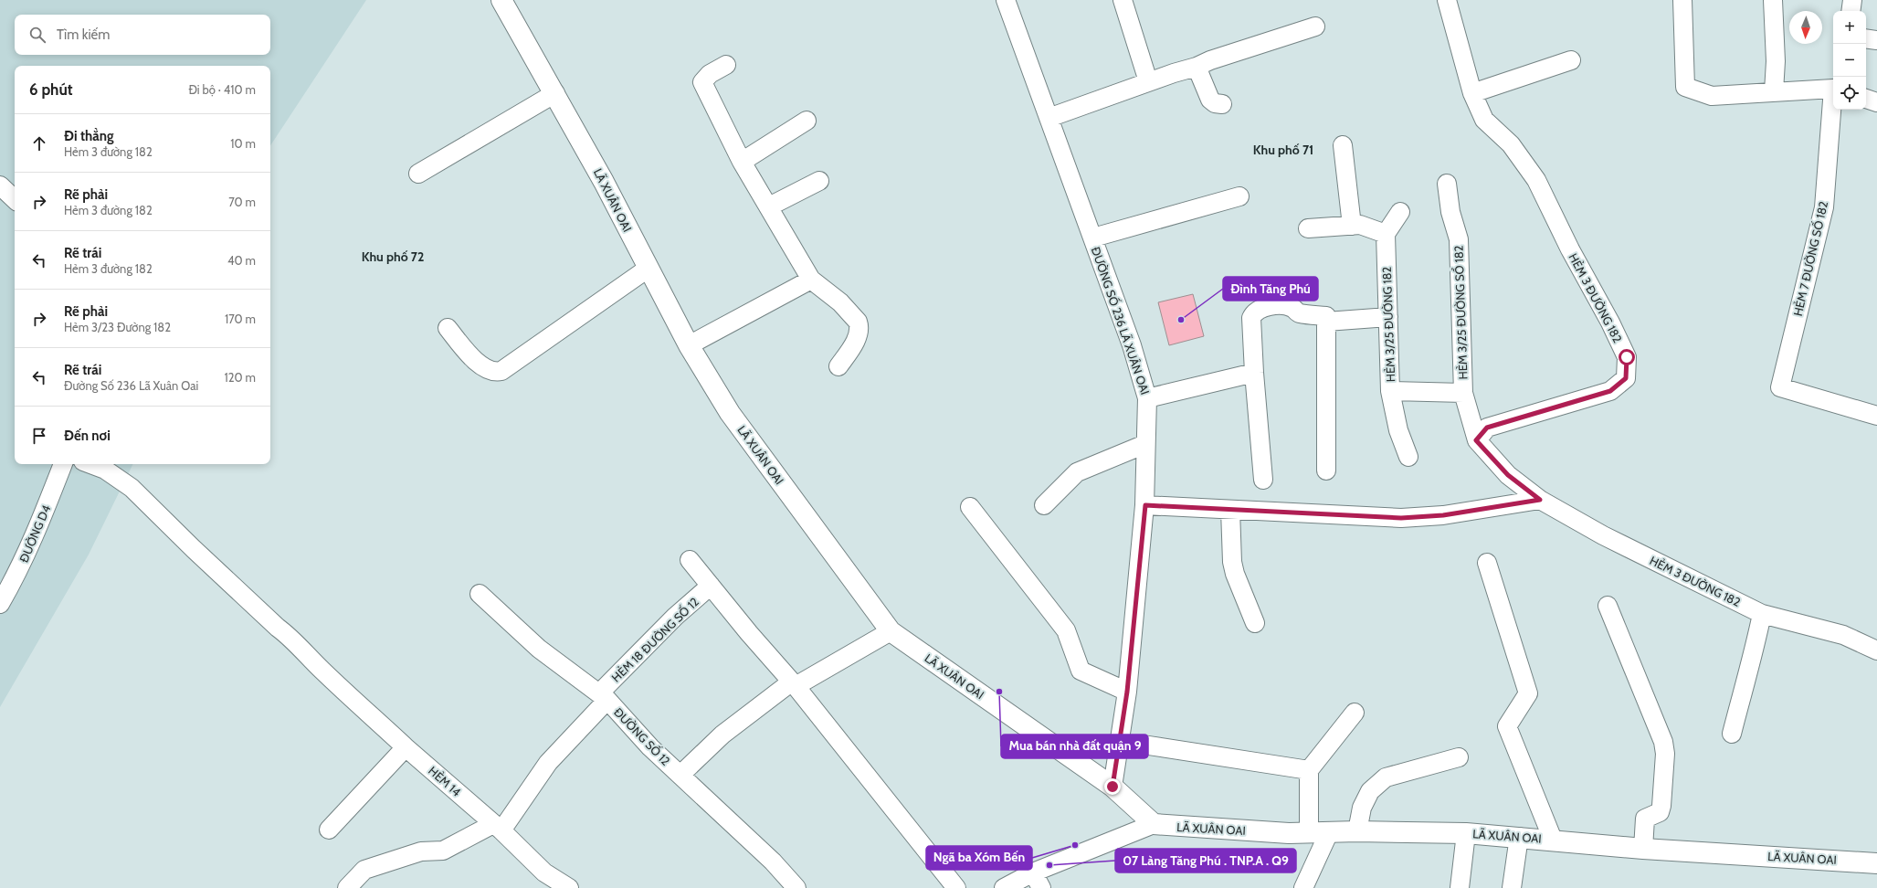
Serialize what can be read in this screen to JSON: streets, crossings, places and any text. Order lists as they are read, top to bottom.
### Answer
{
  "streets": {
    "main road": ["LÃ XUÂN OAI"],
    "street": [
      "HẺM 7 ĐƯỜNG SỐ 182",
      "HẺM 3 ĐƯỜNG 182",
      "HẺM 3/25 ĐƯỜNG SỔ 182",
      "ĐƯỜNG SỐ 236 LÃ XUÂN OAI",
      "HẺM 3/25 ĐƯỜNG 182",
      "ĐƯỜNG D4",
      "HẺM 18 ĐƯỜNG SỐ 12",
      "ĐƯỜNG SỐ 12",
      "HẺM 14"
    ]
  },
  "crossings": [
    ["LÃ XUÂN OAI", "ĐƯỜNG SỐ 236 LÃ XUÂN OAI"],
    ["HẺM 3 ĐƯỜNG 182", "HẺM 3/25 ĐƯỜNG SỔ 182"],
    ["HẺM 3/25 ĐƯỜNG SỔ 182", "HẺM 3/25 ĐƯỜNG 182"],
    ["HẺM 18 ĐƯỜNG SỐ 12", "ĐƯỜNG SỐ 12"],
    ["HẺM 18 ĐƯỜNG SỐ 12", "HẺM 14"]
  ],
  "districts": ["Khu phố 71", "Khu phố 72"],
  "places": [
    "Đình Tăng Phú",
    "Mua bán nhà đất quận 9",
    "Ngã ba Xóm Bến",
    "07 Làng Tăng Phú . TNP.A . Q9"
  ],
  "north": "bottom",
  "page": {
    "map_buttons": ["+", "−"],
    "search": "Tìm kiếm",
    "heading": ["6 phút", "Đi bộ · 410 m"],
    "list": [
      ["Đi thẳng", "Hẻm 3 đường 182", "10 m"],
      ["Rẽ phải", "Hẻm 3 đường 182", "70 m"],
      ["Rẽ trái", "Hẻm 3 đường 182", "40 m"],
      ["Rẽ phải", "Hẻm 3/23 Đường 182", "170 m"],
      ["Rẽ trái", "Đường Số 236 Lã Xuân Oai", "120 m"],
      "Đến nơi"
    ]
  }
}
